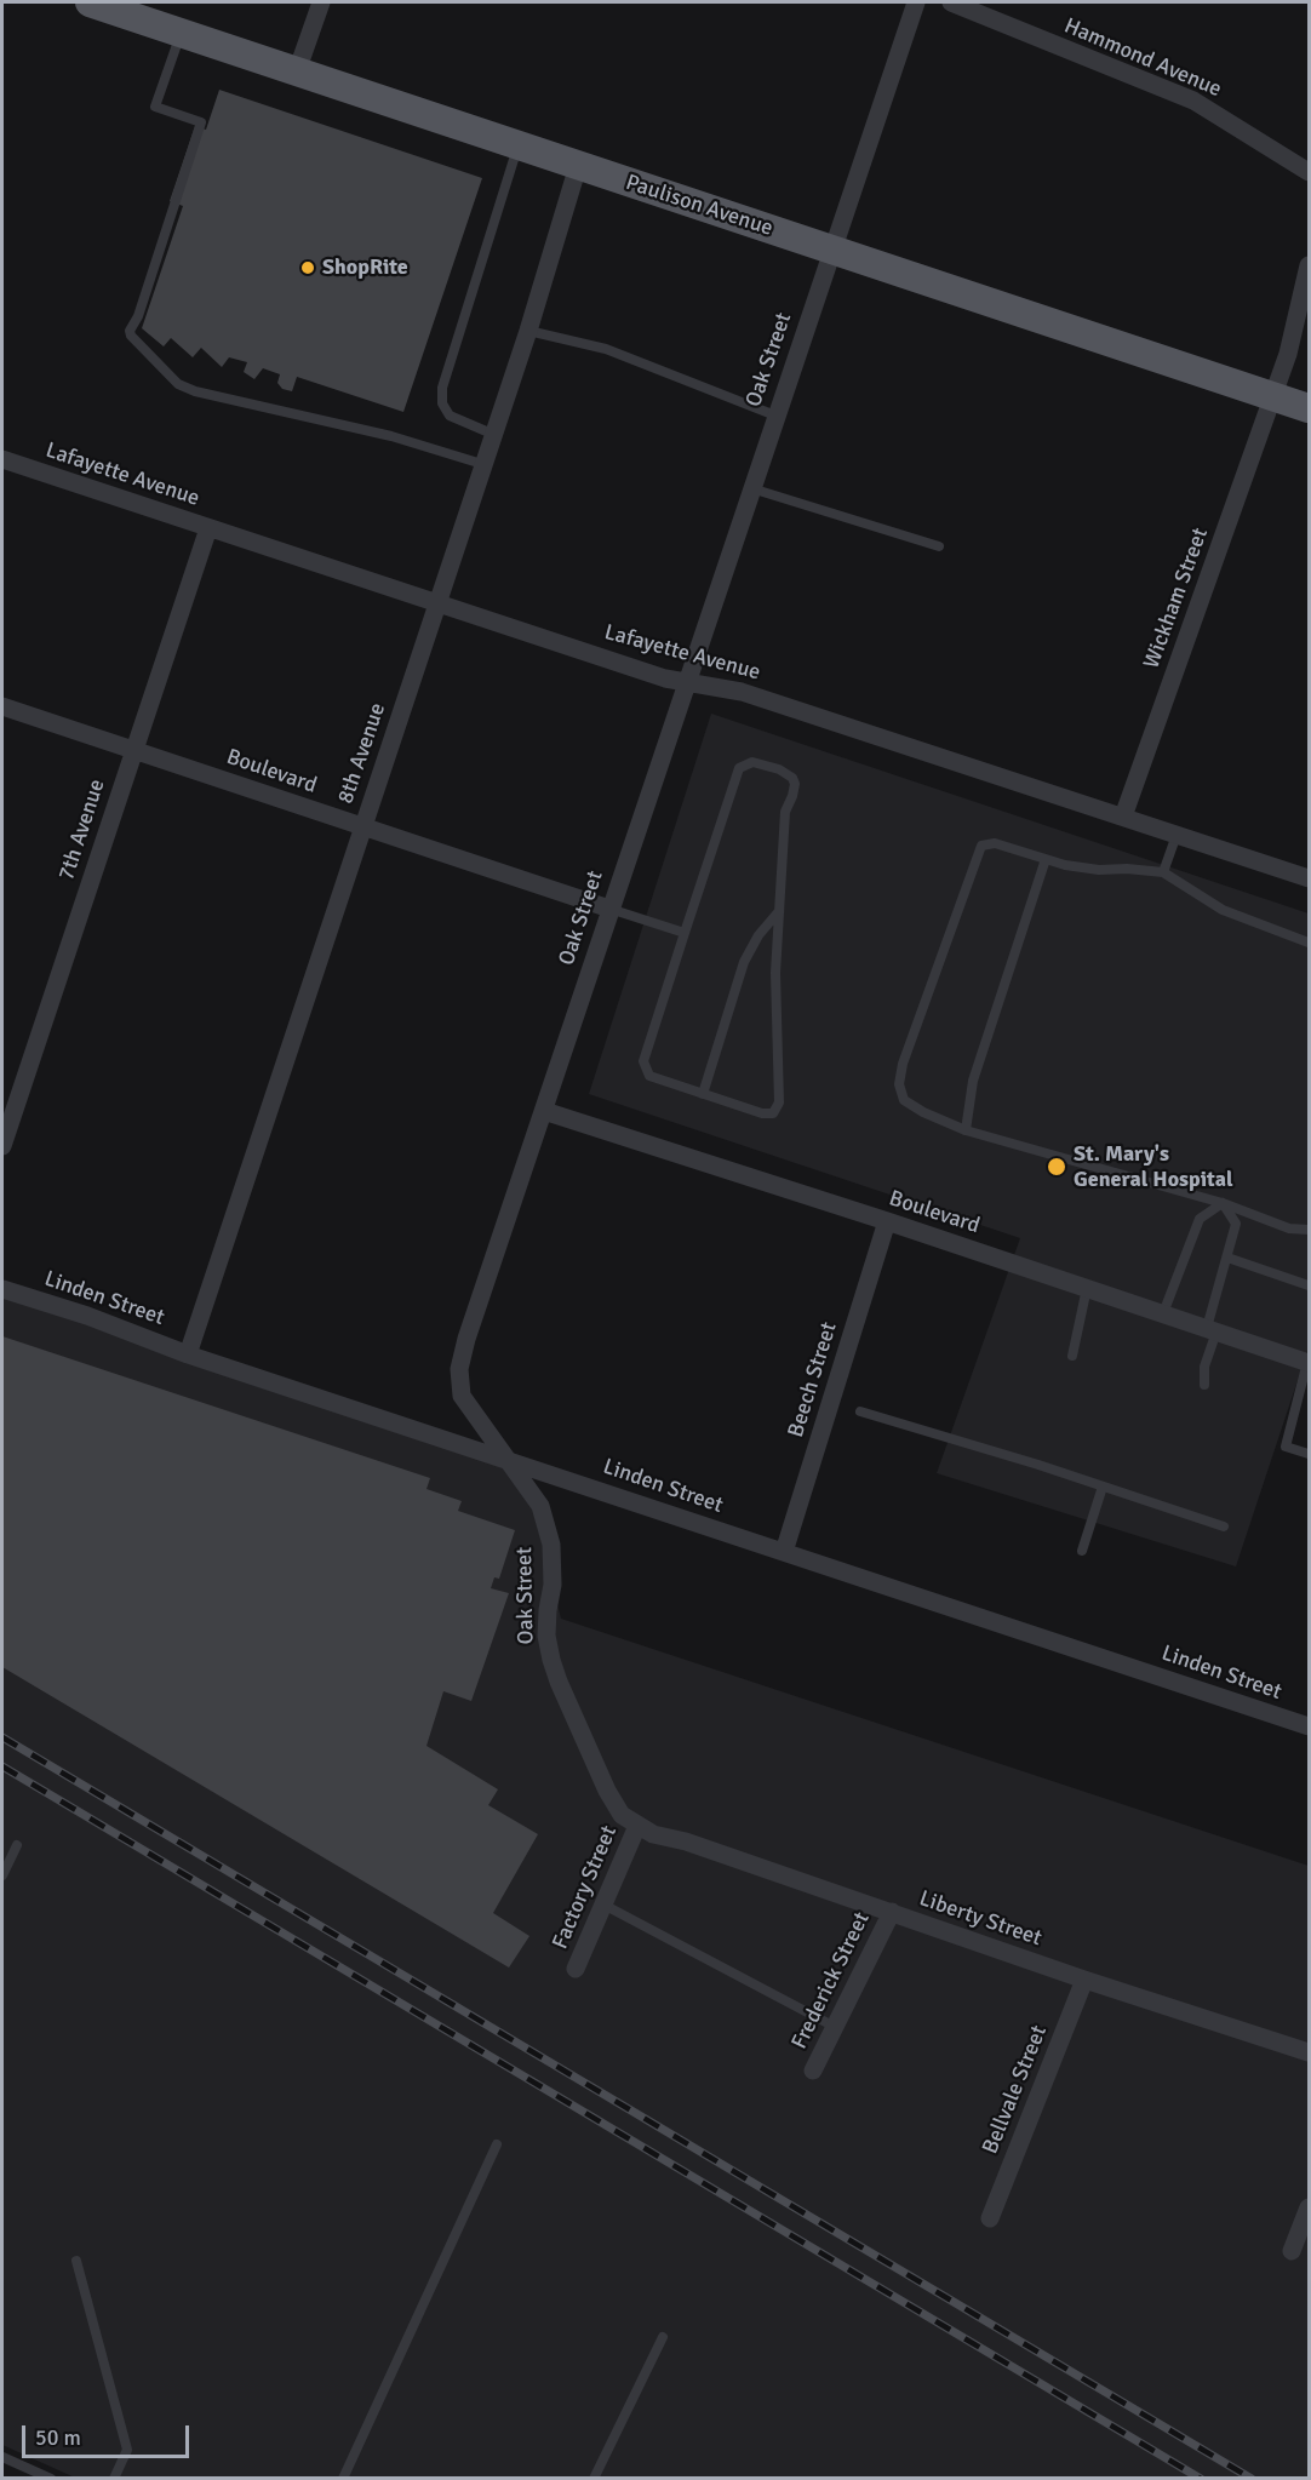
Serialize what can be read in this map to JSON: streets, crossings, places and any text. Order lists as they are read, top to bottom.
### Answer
{
  "streets": {
    "main road": ["Paulison Avenue"],
    "street": [
      "Hammond Avenue",
      "Oak Street",
      "Lafayette Avenue",
      "Wickham Street",
      "8th Avenue",
      "Boulevard",
      "7th Avenue",
      "Linden Street",
      "Beech Street",
      "Factory Street",
      "Liberty Street",
      "Frederick Street",
      "Bellvale Street"
    ]
  },
  "crossings": [
    ["Paulison Avenue", "Oak Street"],
    ["Paulison Avenue", "Wickham Street"],
    ["Paulison Avenue", "8th Avenue"],
    ["Oak Street", "Lafayette Avenue"],
    ["Oak Street", "Boulevard"],
    ["Oak Street", "Linden Street"],
    ["Oak Street", "Factory Street"],
    ["Oak Street", "Liberty Street"],
    ["Lafayette Avenue", "Wickham Street"],
    ["Lafayette Avenue", "8th Avenue"],
    ["Lafayette Avenue", "7th Avenue"],
    ["8th Avenue", "Boulevard"],
    ["8th Avenue", "Linden Street"],
    ["Boulevard", "7th Avenue"],
    ["Boulevard", "Beech Street"],
    ["Linden Street", "Beech Street"],
    ["Factory Street", "Liberty Street"],
    ["Liberty Street", "Frederick Street"],
    ["Liberty Street", "Bellvale Street"]
  ],
  "places": ["ShopRite", "St. Mary's General Hospital"],
  "scale_bar": "50 m"
}
